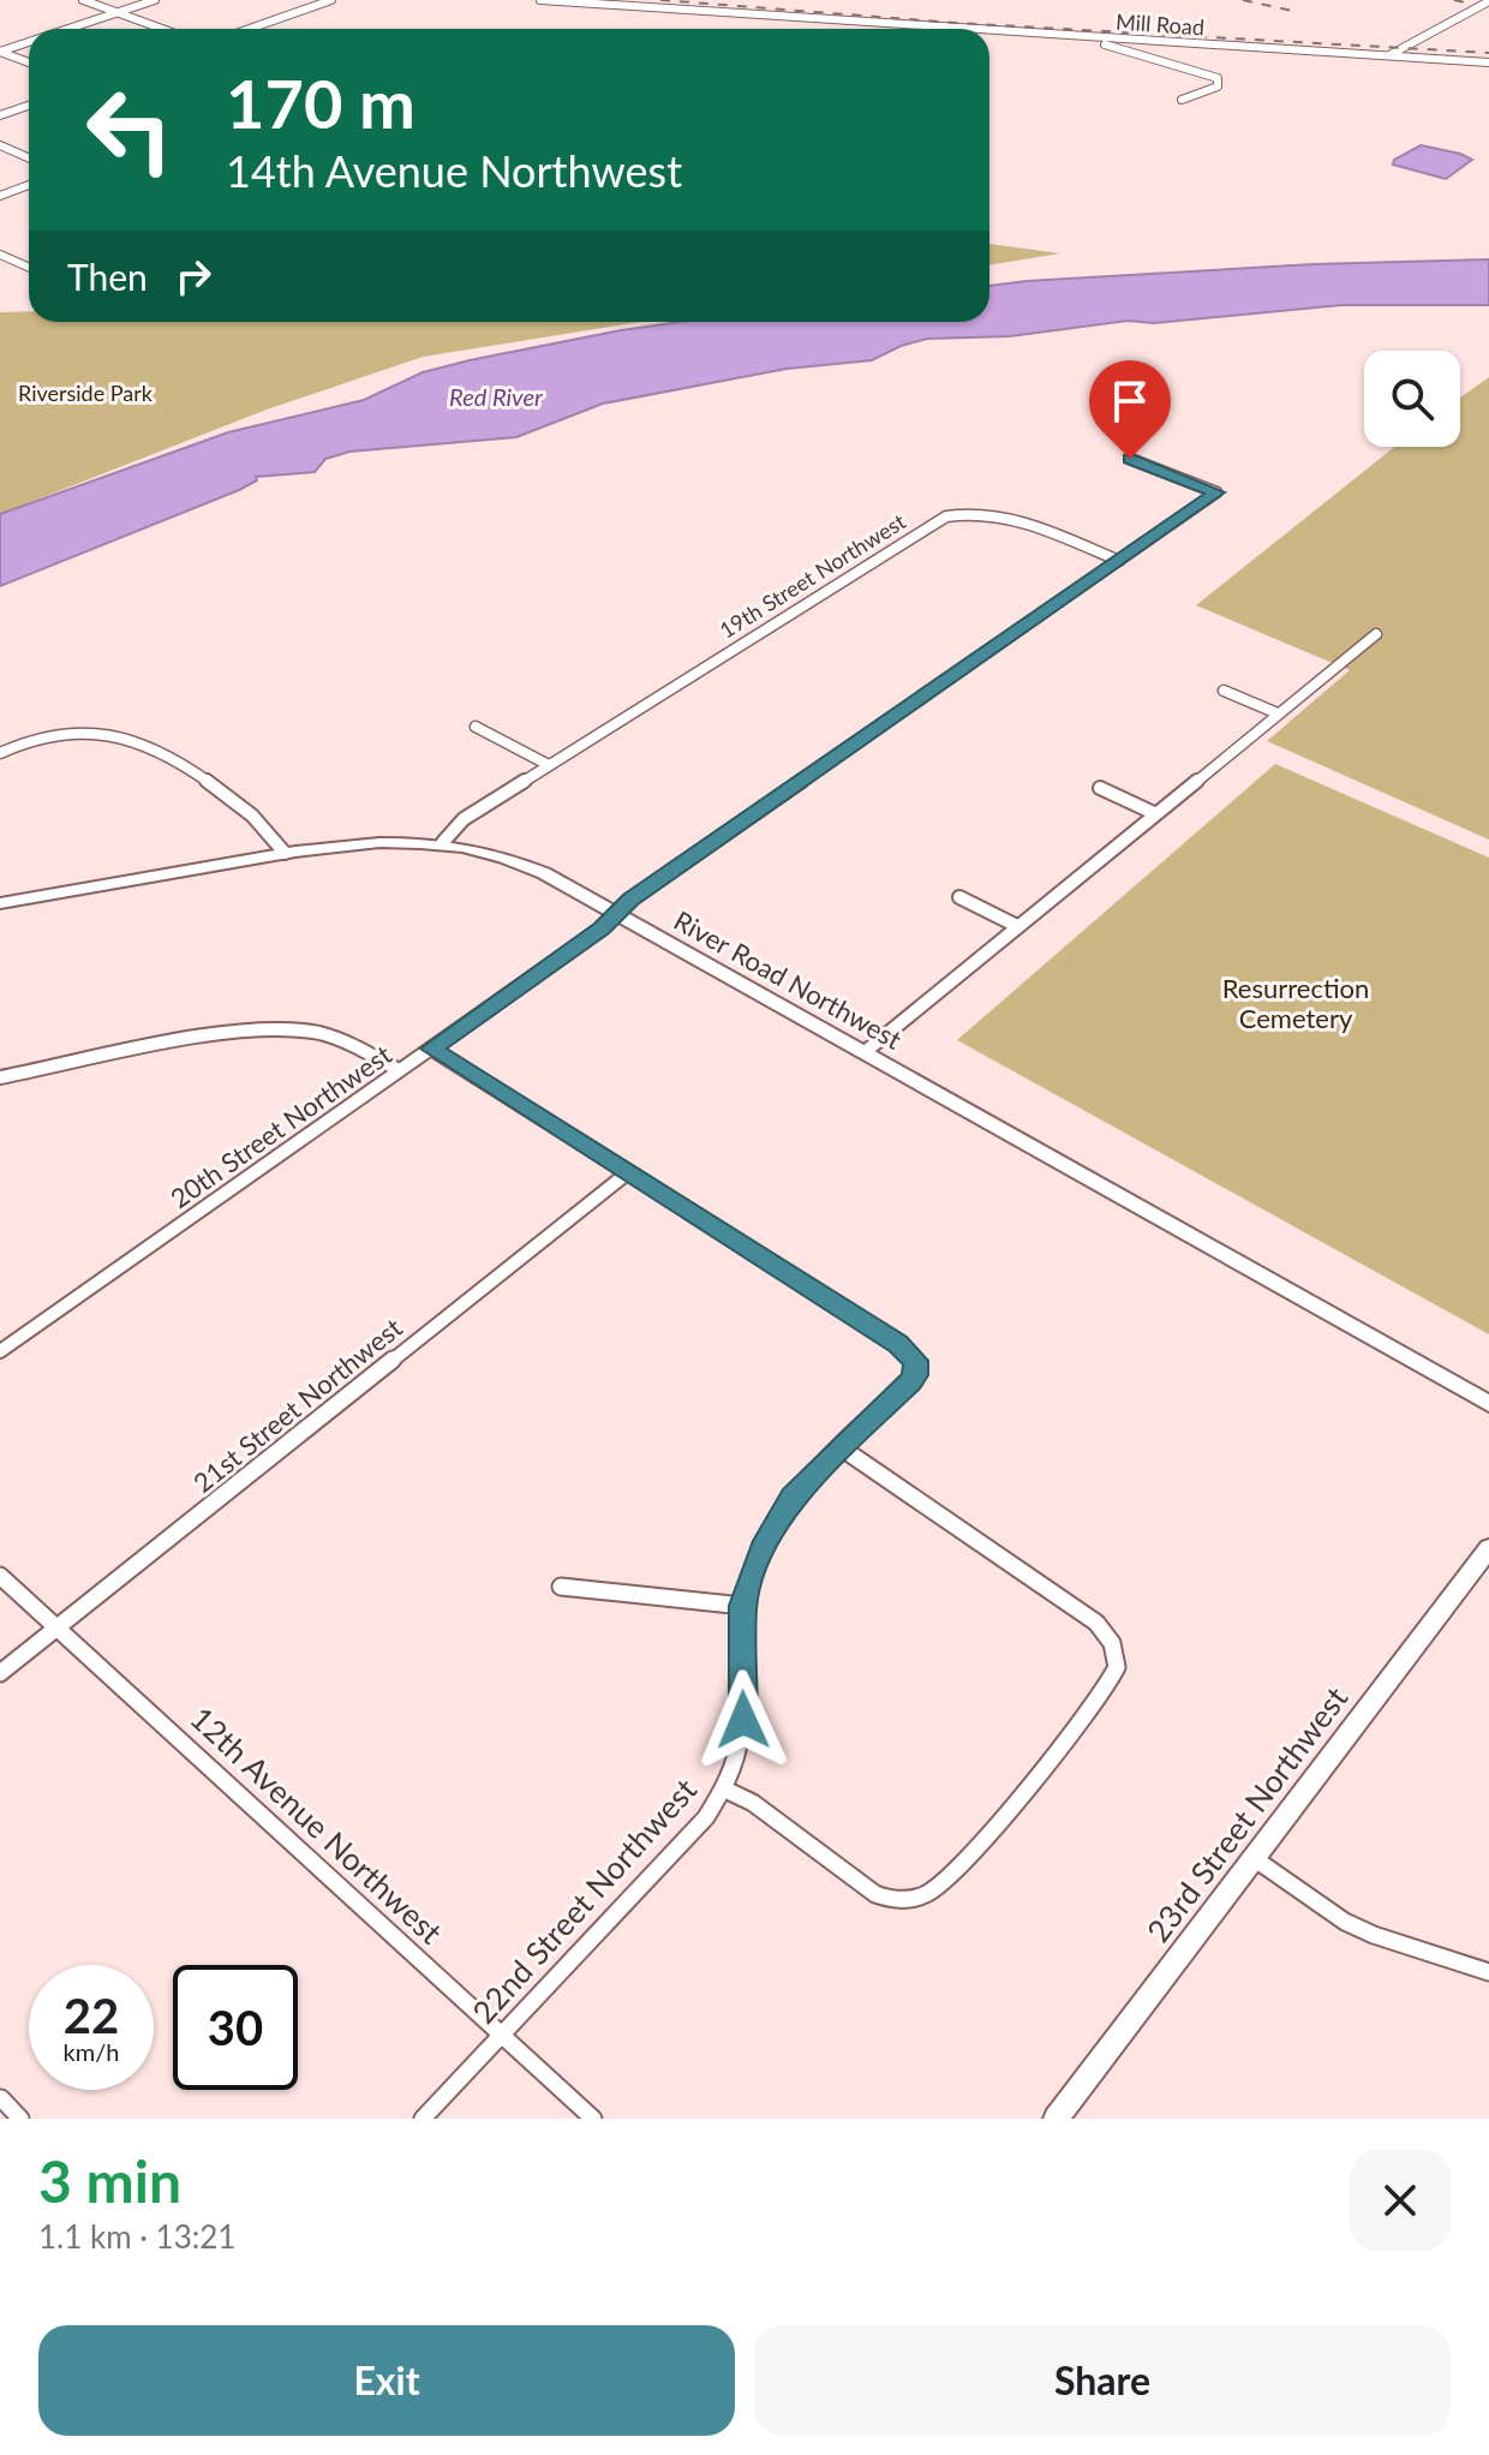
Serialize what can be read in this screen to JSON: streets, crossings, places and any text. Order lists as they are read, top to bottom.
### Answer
{
  "streets": {
    "street": [
      "Mill Road",
      "19th Street Northwest",
      "River Road Northwest",
      "20th Street Northwest",
      "21st Street Northwest",
      "23rd Street Northwest",
      "12th Avenue Northwest",
      "22nd Street Northwest"
    ]
  },
  "crossings": [
    ["19th Street Northwest", "River Road Northwest"],
    ["19th Street Northwest", "20th Street Northwest"],
    ["River Road Northwest", "20th Street Northwest"],
    ["21st Street Northwest", "12th Avenue Northwest"],
    ["21st Street Northwest", "22nd Street Northwest"],
    ["12th Avenue Northwest", "22nd Street Northwest"]
  ],
  "water": ["Red River"],
  "parks": ["Riverside Park", "Resurrection Cemetery"],
  "page": {
    "turn": ["170 m", "14th Avenue Northwest"],
    "then": "Then",
    "speed": "22 km/h",
    "limit": "30",
    "heading": ["3 min", "1.1 km · 13:21"],
    "buttons": ["Exit", "Share"]
  }
}
